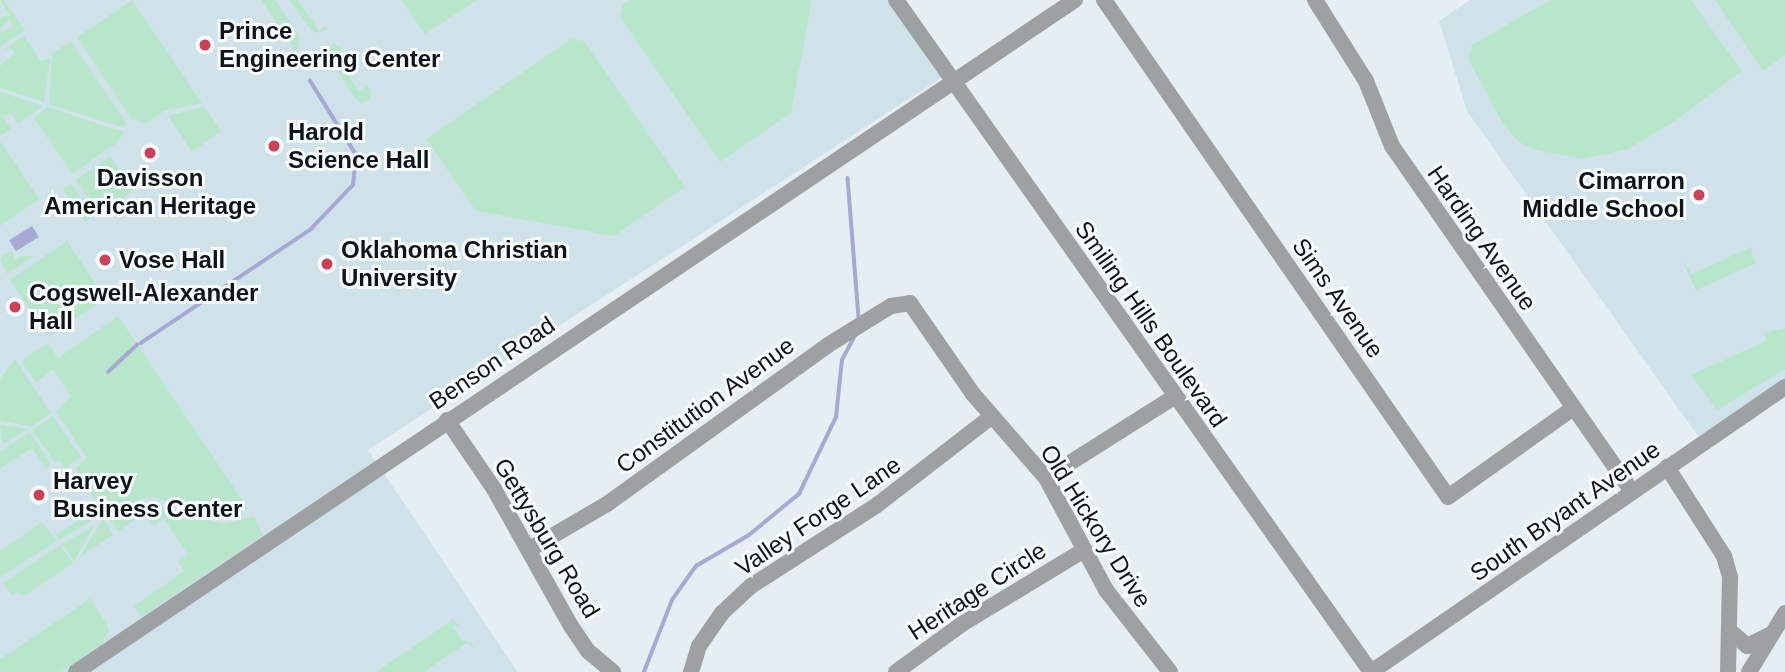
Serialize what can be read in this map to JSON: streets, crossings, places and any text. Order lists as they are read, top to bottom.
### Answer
{
  "streets": {
    "street": [
      "Harding Avenue",
      "Sims Avenue",
      "Smiling Hills Boulevard",
      "Benson Road",
      "Constitution Avenue",
      "South Bryant Avenue",
      "Valley Forge Lane",
      "Old Hickory Drive",
      "Gettysburg Road",
      "Heritage Circle"
    ]
  },
  "crossings": [
    ["Harding Avenue", "Sims Avenue"],
    ["Harding Avenue", "South Bryant Avenue"],
    ["Smiling Hills Boulevard", "Benson Road"],
    ["Smiling Hills Boulevard", "South Bryant Avenue"],
    ["Benson Road", "Gettysburg Road"],
    ["Constitution Avenue", "Old Hickory Drive"],
    ["Constitution Avenue", "Gettysburg Road"],
    ["Valley Forge Lane", "Old Hickory Drive"],
    ["Old Hickory Drive", "Heritage Circle"]
  ],
  "places": [
    "Prince Engineering Center",
    "Harold Science Hall",
    "Davisson American Heritage",
    "Cimarron Middle School",
    "Vose Hall",
    "Oklahoma Christian University",
    "Cogswell-Alexander Hall",
    "Harvey Business Center"
  ]
}
